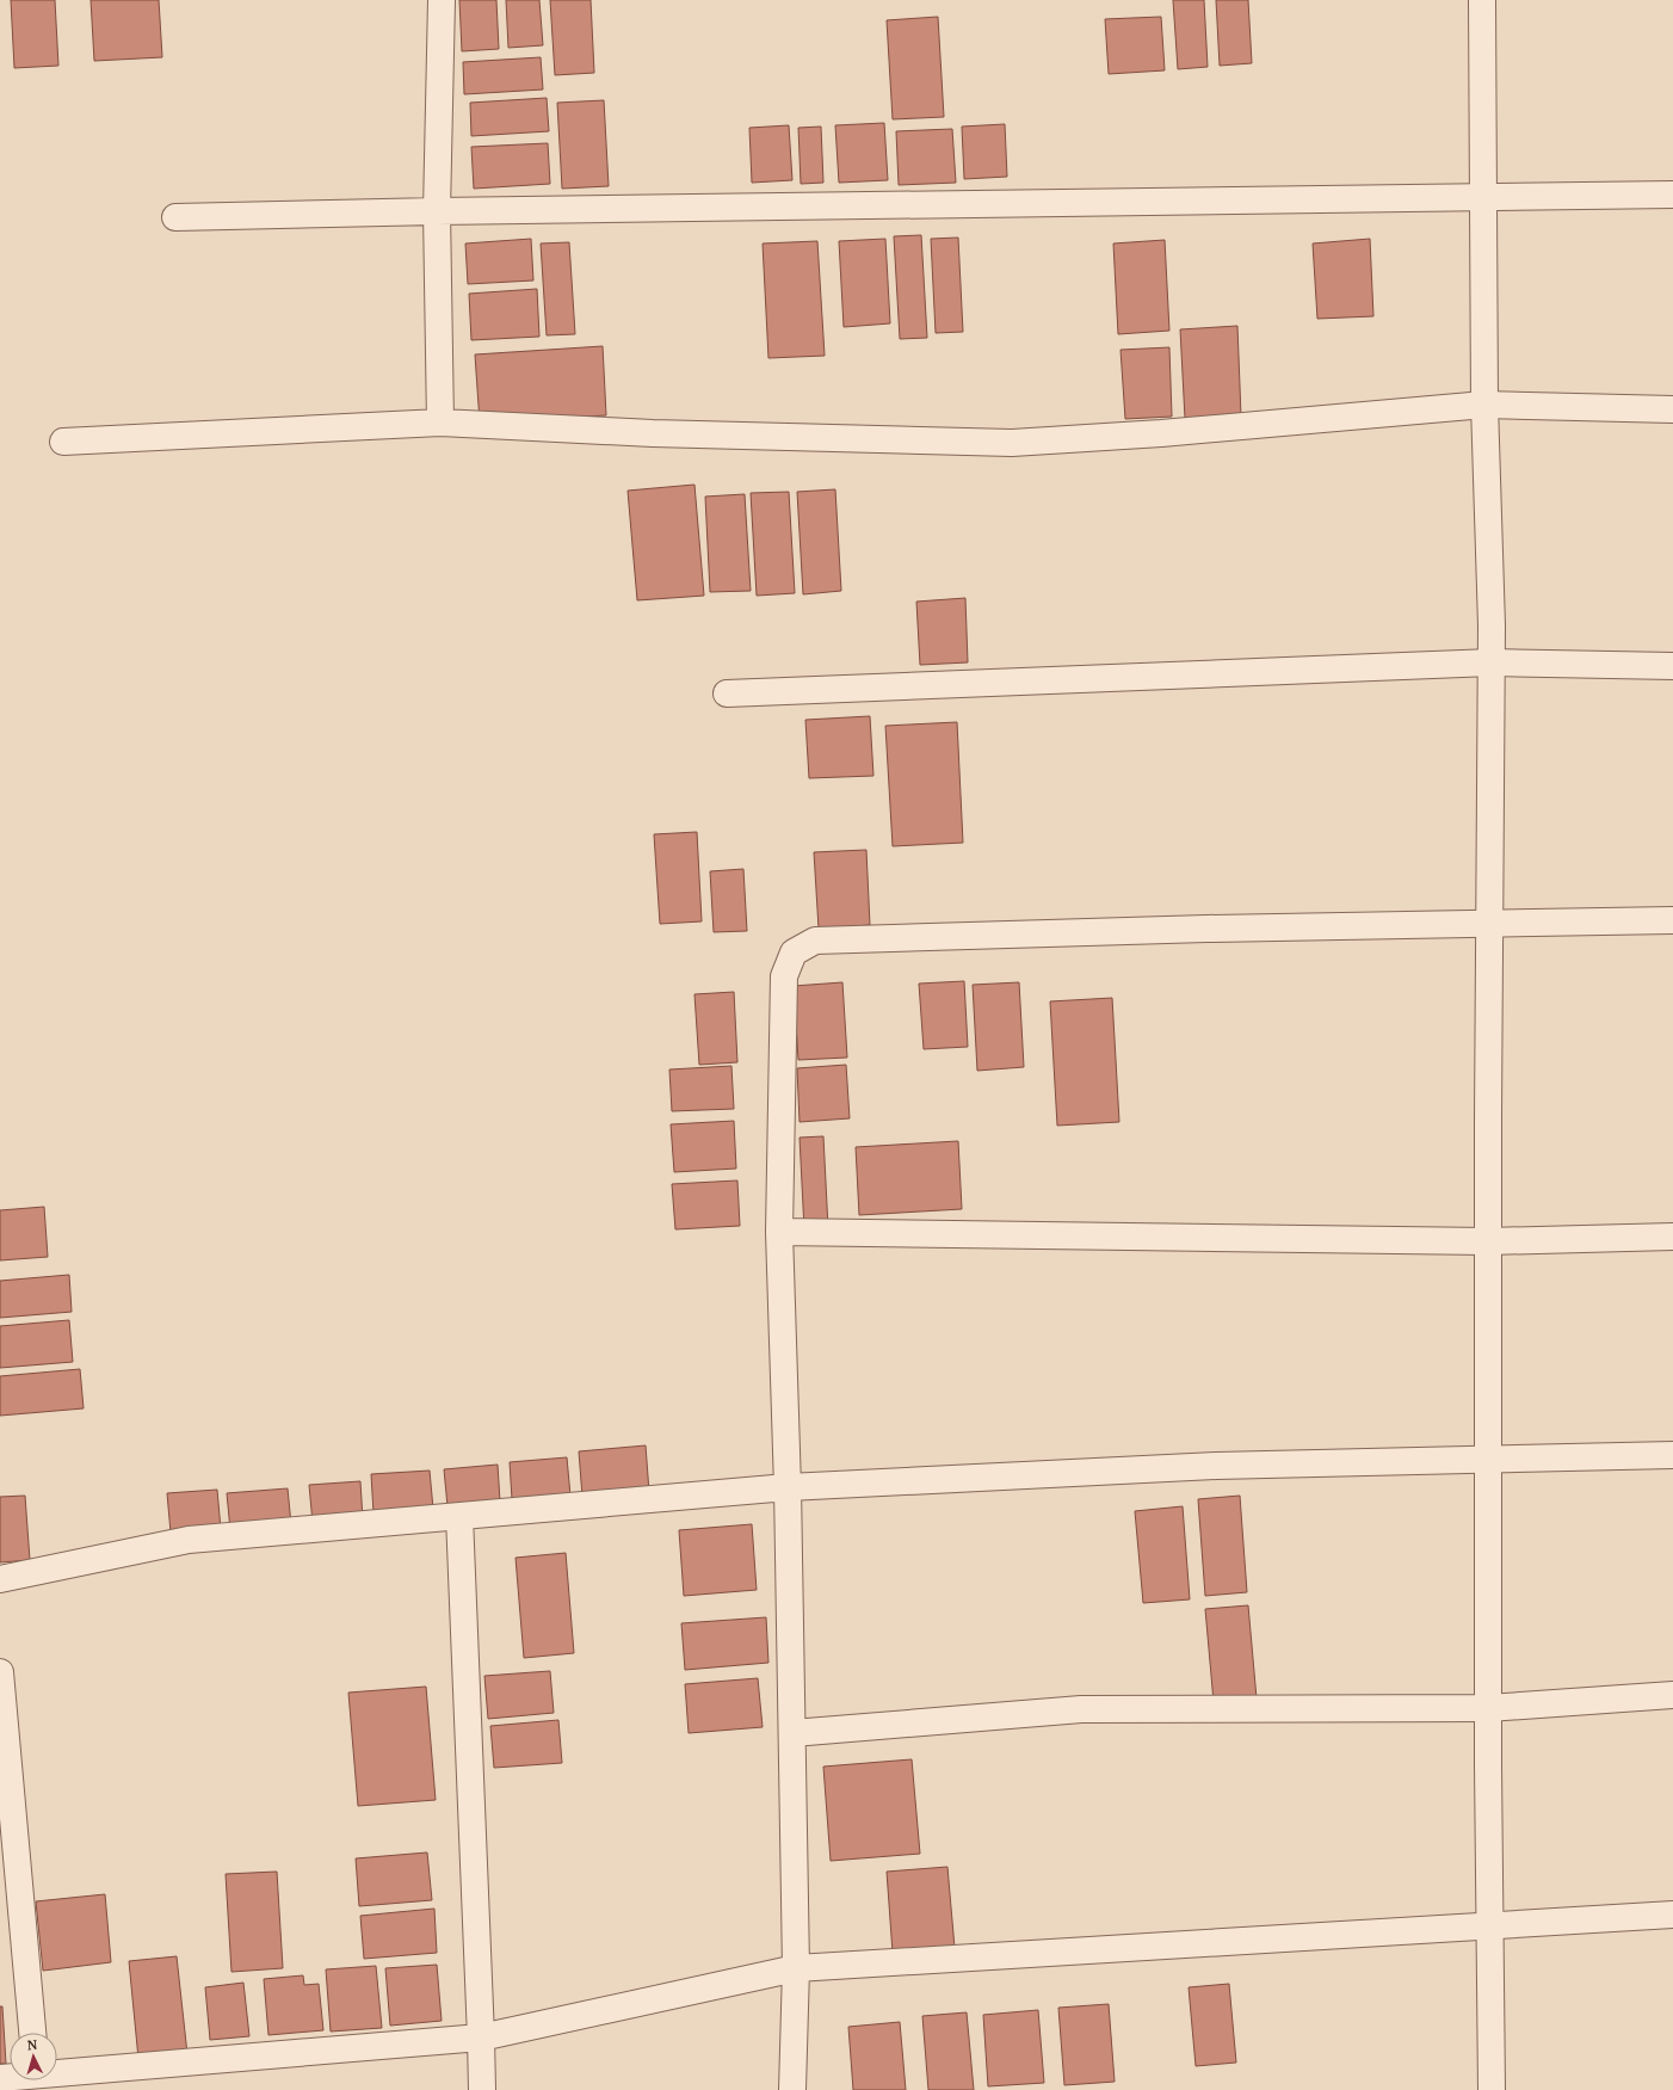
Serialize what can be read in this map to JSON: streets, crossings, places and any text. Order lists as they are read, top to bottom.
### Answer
{
  "north": "top"
}
